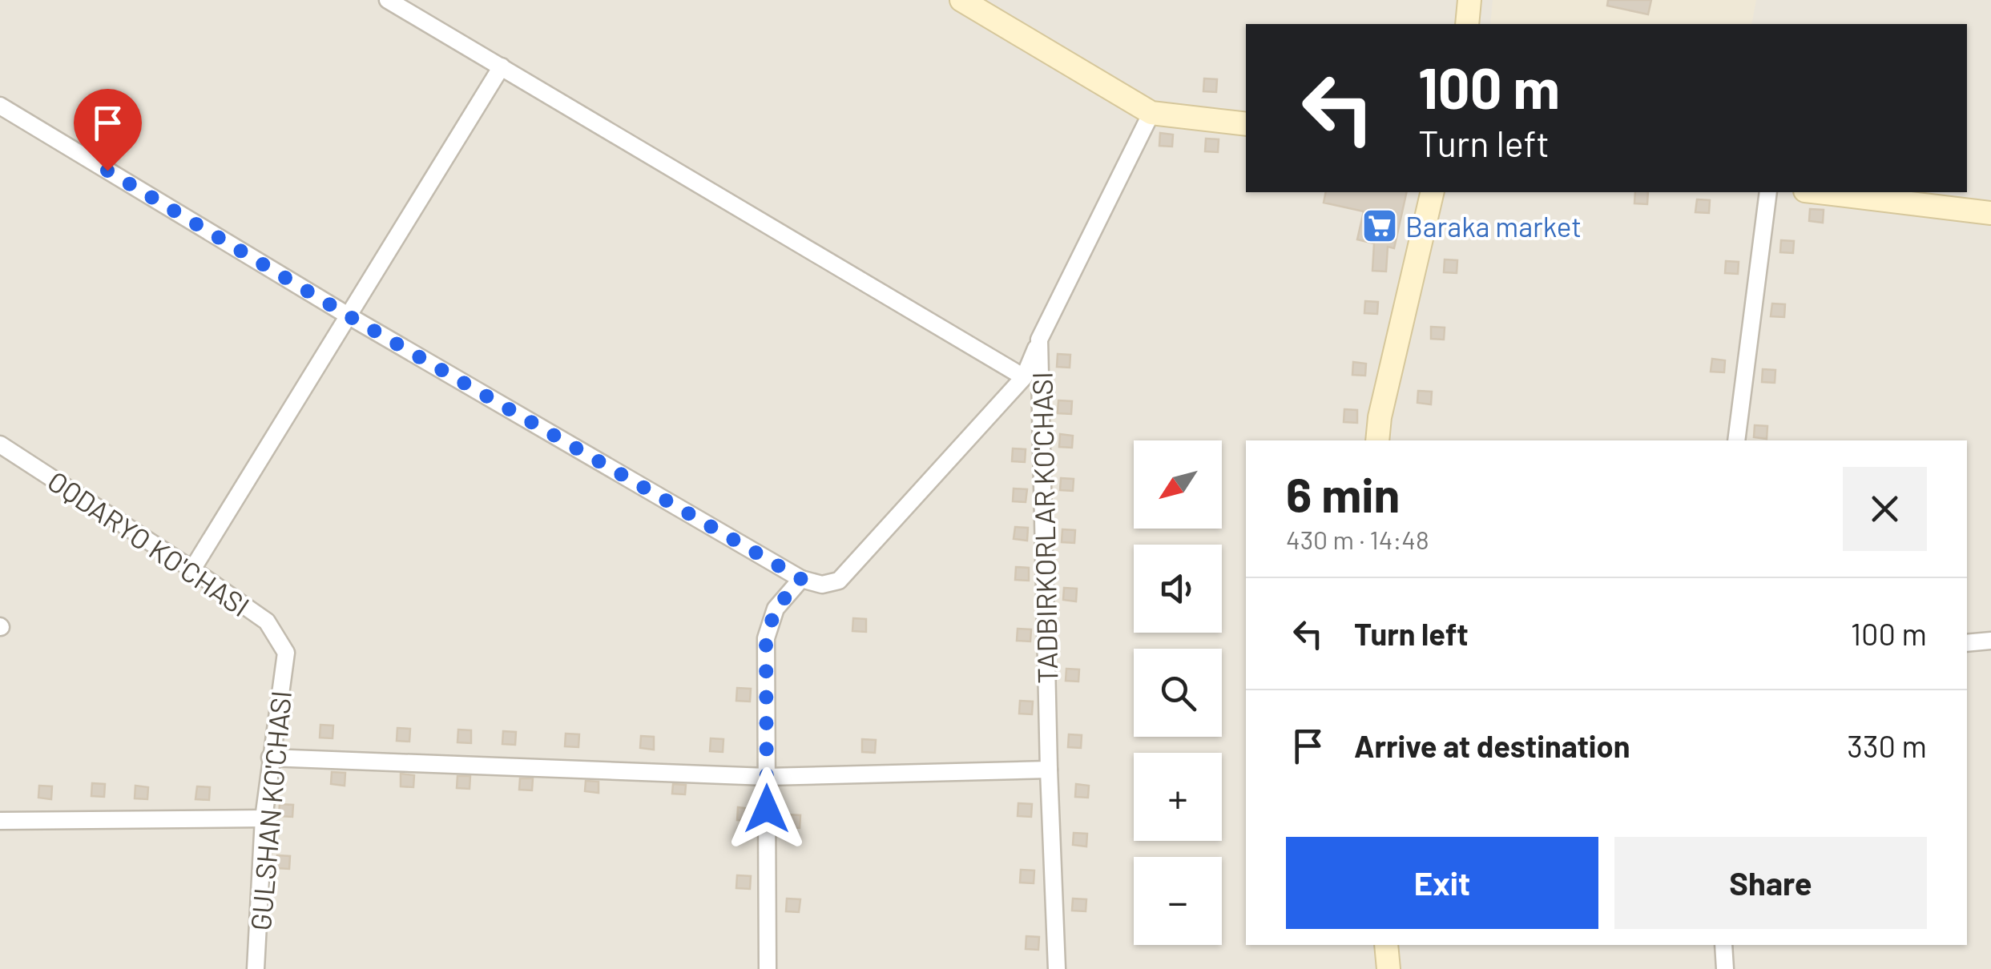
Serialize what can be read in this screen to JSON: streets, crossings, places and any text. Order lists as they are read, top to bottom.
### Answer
{
  "streets": {
    "street": ["TADBIRKORLAR KO'CHASI", "OQDARYO KO'CHASI", "GULSHAN KO'CHASI"]
  },
  "crossings": [
    ["OQDARYO KO'CHASI", "GULSHAN KO'CHASI"]
  ],
  "places": {
    "supermarket": ["Baraka market"]
  },
  "north": "bottom left",
  "page": {
    "turn": ["100 m", "Turn left"],
    "map_buttons": ["+", "−"],
    "heading": ["6 min", "430 m · 14:48"],
    "list": [
      {
        "name": "Turn left",
        "value": "100 m"
      },
      {
        "name": "Arrive at destination",
        "value": "330 m"
      }
    ],
    "buttons": ["Exit", "Share"]
  }
}
